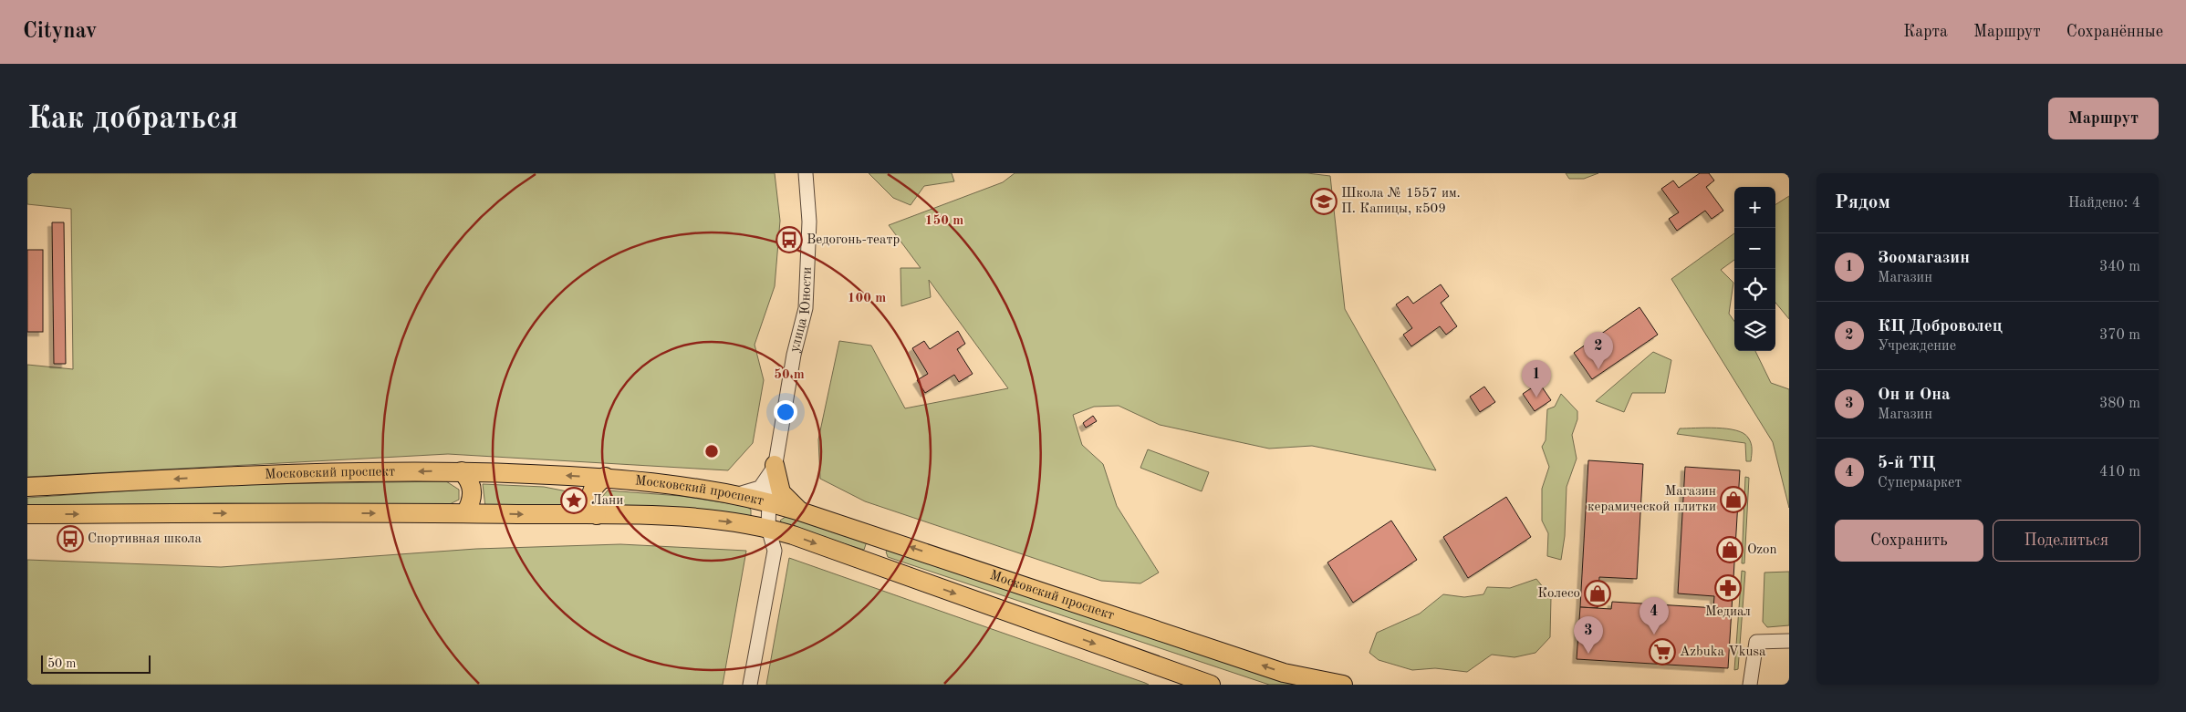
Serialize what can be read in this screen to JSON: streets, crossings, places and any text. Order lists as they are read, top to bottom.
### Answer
{
  "streets": {
    "main road": ["Московский проспект"],
    "street": ["улица Юности"]
  },
  "crossings": [
    ["улица Юности", "Московский проспект"]
  ],
  "places": {
    "school or university": ["Школа № 1557 им. П. Капицы, к509"],
    "bus stop": ["Ведогонь-театр", "Спортивная школа"],
    "shop": ["Магазин керамической плитки", "Ozon", "Колесо"],
    "place": ["Лани"],
    "pharmacy": ["Медиал"],
    "supermarket": ["Azbuka Vkusa"]
  },
  "scale_bar": "50 m",
  "page": {
    "header": "Citynav",
    "nav": ["Карта", "Маршрут", "Сохранённые"],
    "buttons": [
      "Маршрут",
      ["Сохранить", "Поделиться"]
    ],
    "title": "Как добраться",
    "heading": ["Рядом", "Найдено: 4"],
    "map_buttons": ["+", "−"],
    "list": [
      {
        "mark": "1",
        "name": "Зоомагазин",
        "note": "Магазин",
        "value": "340 m"
      },
      {
        "mark": "2",
        "name": "КЦ Доброволец",
        "note": "Учреждение",
        "value": "370 m"
      },
      {
        "mark": "3",
        "name": "Он и Она",
        "note": "Магазин",
        "value": "380 m"
      },
      {
        "mark": "4",
        "name": "5-й ТЦ",
        "note": "Супермаркет",
        "value": "410 m"
      }
    ],
    "pins": [
      "2",
      "1",
      "4",
      "3"
    ],
    "scale": "50 m"
  },
  "rings": ["150 m", "100 m", "50 m"]
}
